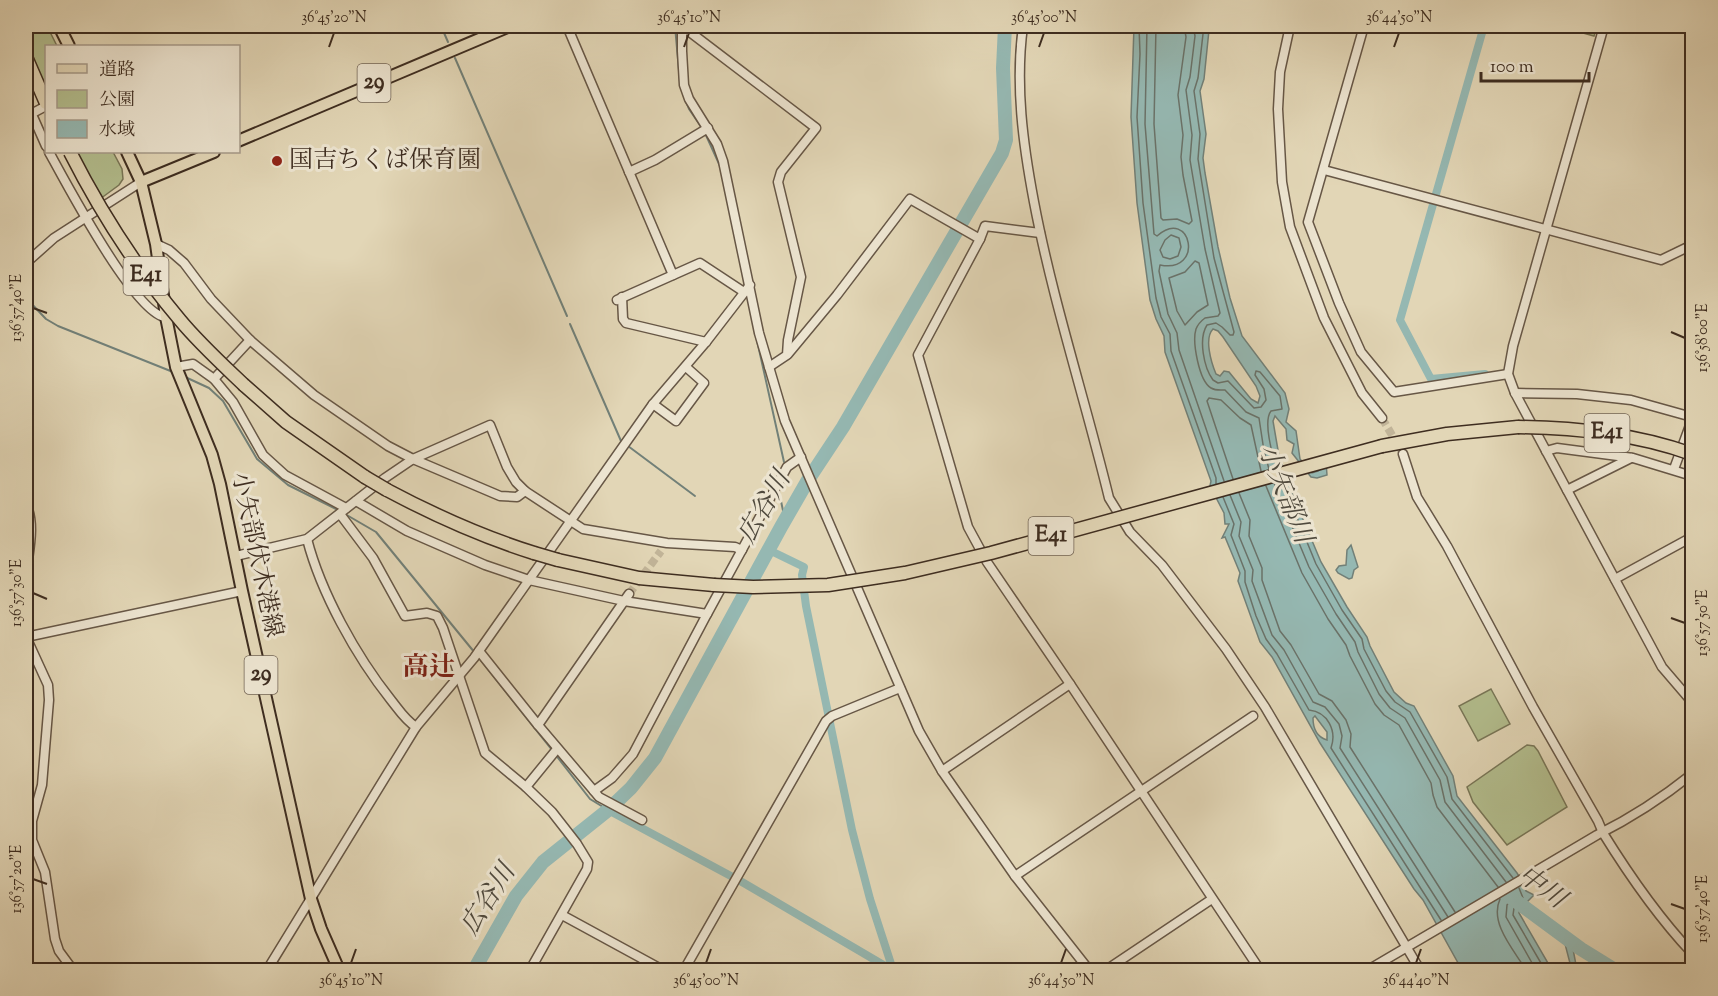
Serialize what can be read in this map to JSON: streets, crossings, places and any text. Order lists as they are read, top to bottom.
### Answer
{
  "streets": {
    "highway": ["E41"],
    "main road": ["29", "小矢部伏木港線"]
  },
  "districts": ["高辻"],
  "water": ["小矢部川", "広谷川", "中川"],
  "places": ["国吉ちくば保育園"],
  "legend": ["道路", "公園", "水域"],
  "scale_bar": "100 m",
  "coordinates": [
    "36°45'20\"N",
    "36°45'10\"N",
    "36°45'00\"N",
    "36°44'50\"N",
    "136°57'40\"E",
    "136°58'00\"E",
    "136°57'30\"E",
    "136°57'50\"E",
    "136°57'20\"E",
    "36°44'40\"N"
  ]
}
